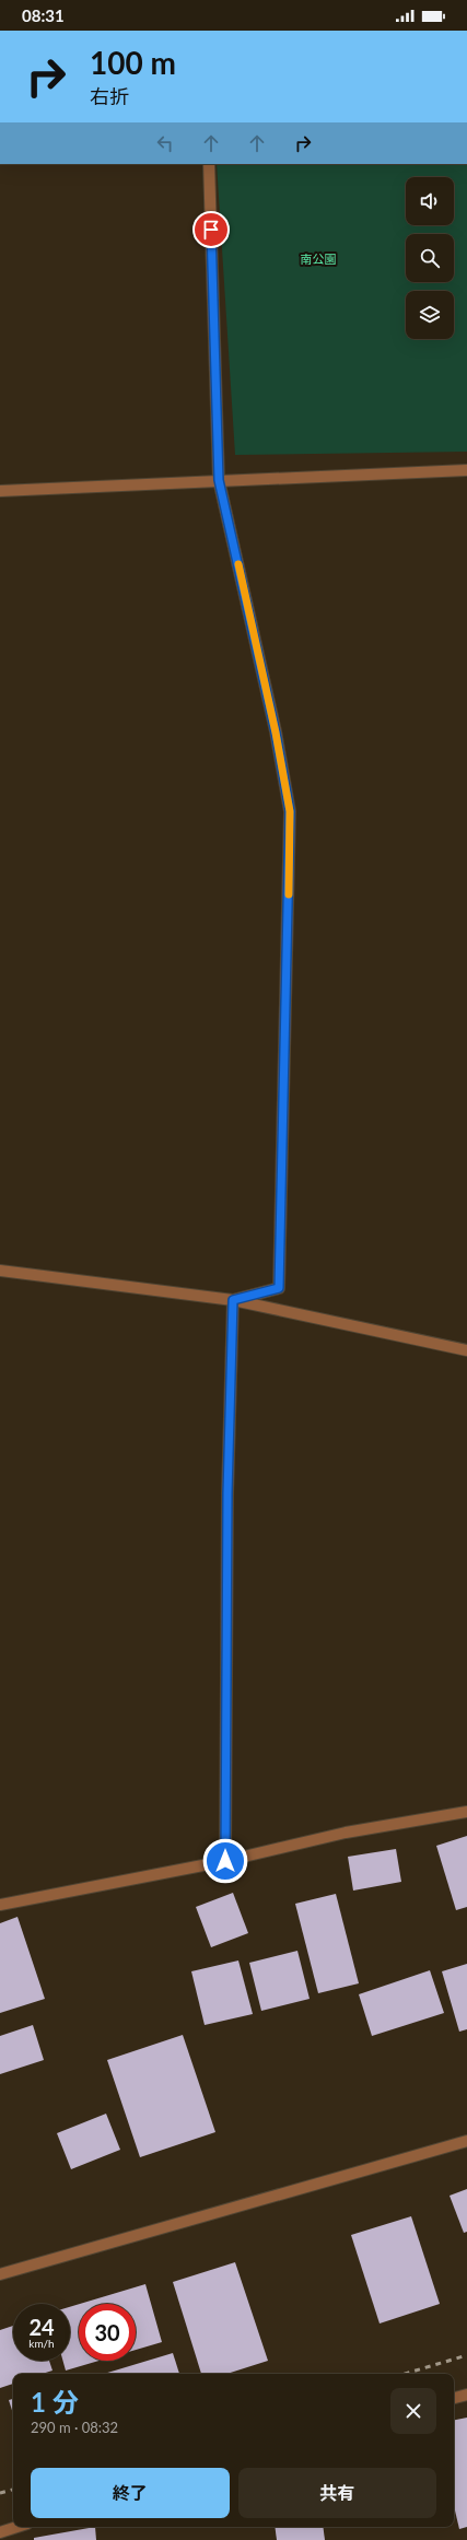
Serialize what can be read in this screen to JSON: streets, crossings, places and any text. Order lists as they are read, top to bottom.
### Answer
{
  "parks": ["南公園"],
  "page": {
    "status": "08:31",
    "turn": ["100 m", "右折"],
    "speed": "24 km/h",
    "limit": "30",
    "heading": ["1 分", "290 m · 08:32"],
    "buttons": ["終了", "共有"]
  }
}
